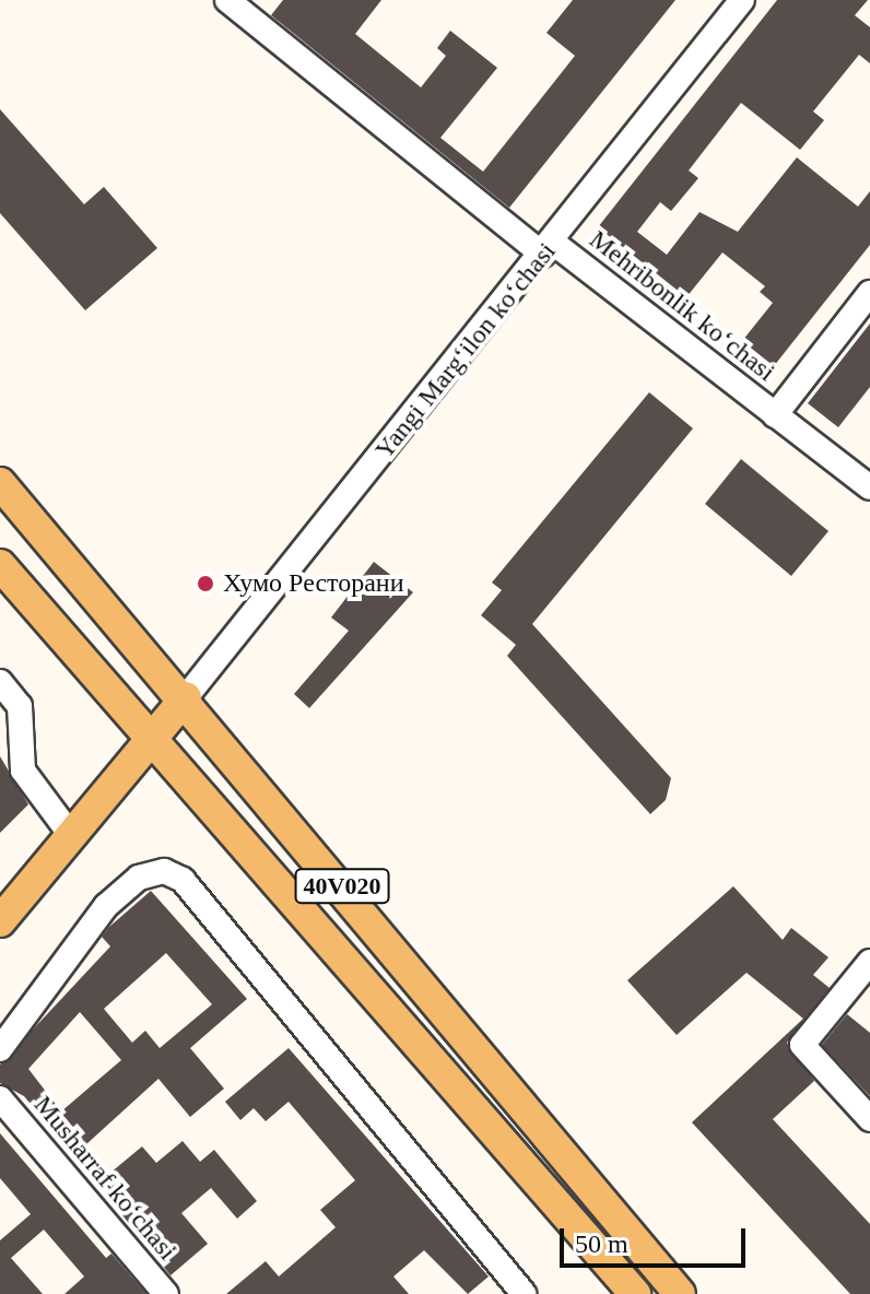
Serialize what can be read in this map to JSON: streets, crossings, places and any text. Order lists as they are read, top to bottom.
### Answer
{
  "streets": {
    "main road": ["40V020"],
    "street": ["Mehribonlik koʻchasi", "Yangi Margʻilon koʻchasi", "Musharraf koʻchasi"]
  },
  "crossings": [
    ["Mehribonlik koʻchasi", "Yangi Margʻilon koʻchasi"],
    ["Yangi Margʻilon koʻchasi", "40V020"]
  ],
  "places": ["Хумо Ресторани"],
  "scale_bar": "50 m"
}
